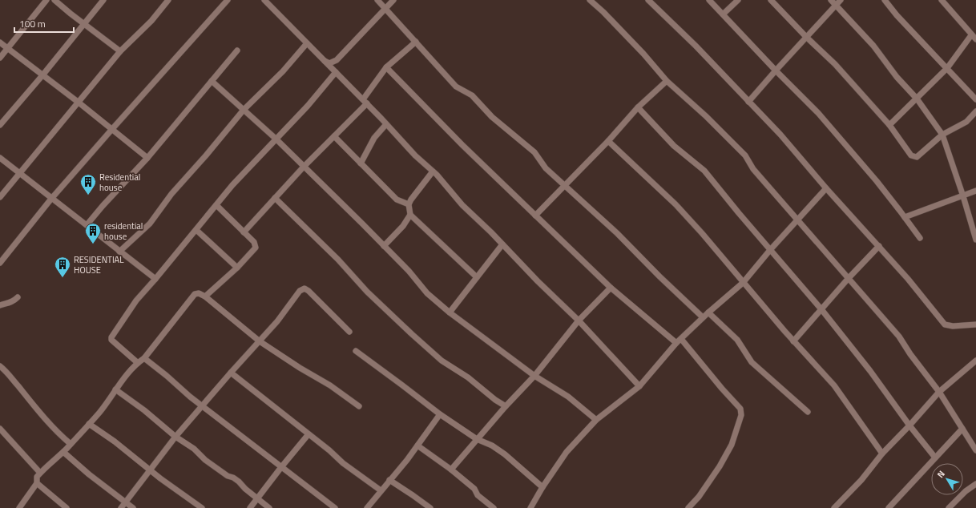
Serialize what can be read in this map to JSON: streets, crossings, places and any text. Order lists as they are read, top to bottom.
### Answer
{
  "places": {
    "building": ["Residential house", "residential house", "RESIDENTIAL HOUSE"]
  },
  "scale_bar": "100 m",
  "north": "top left"
}
